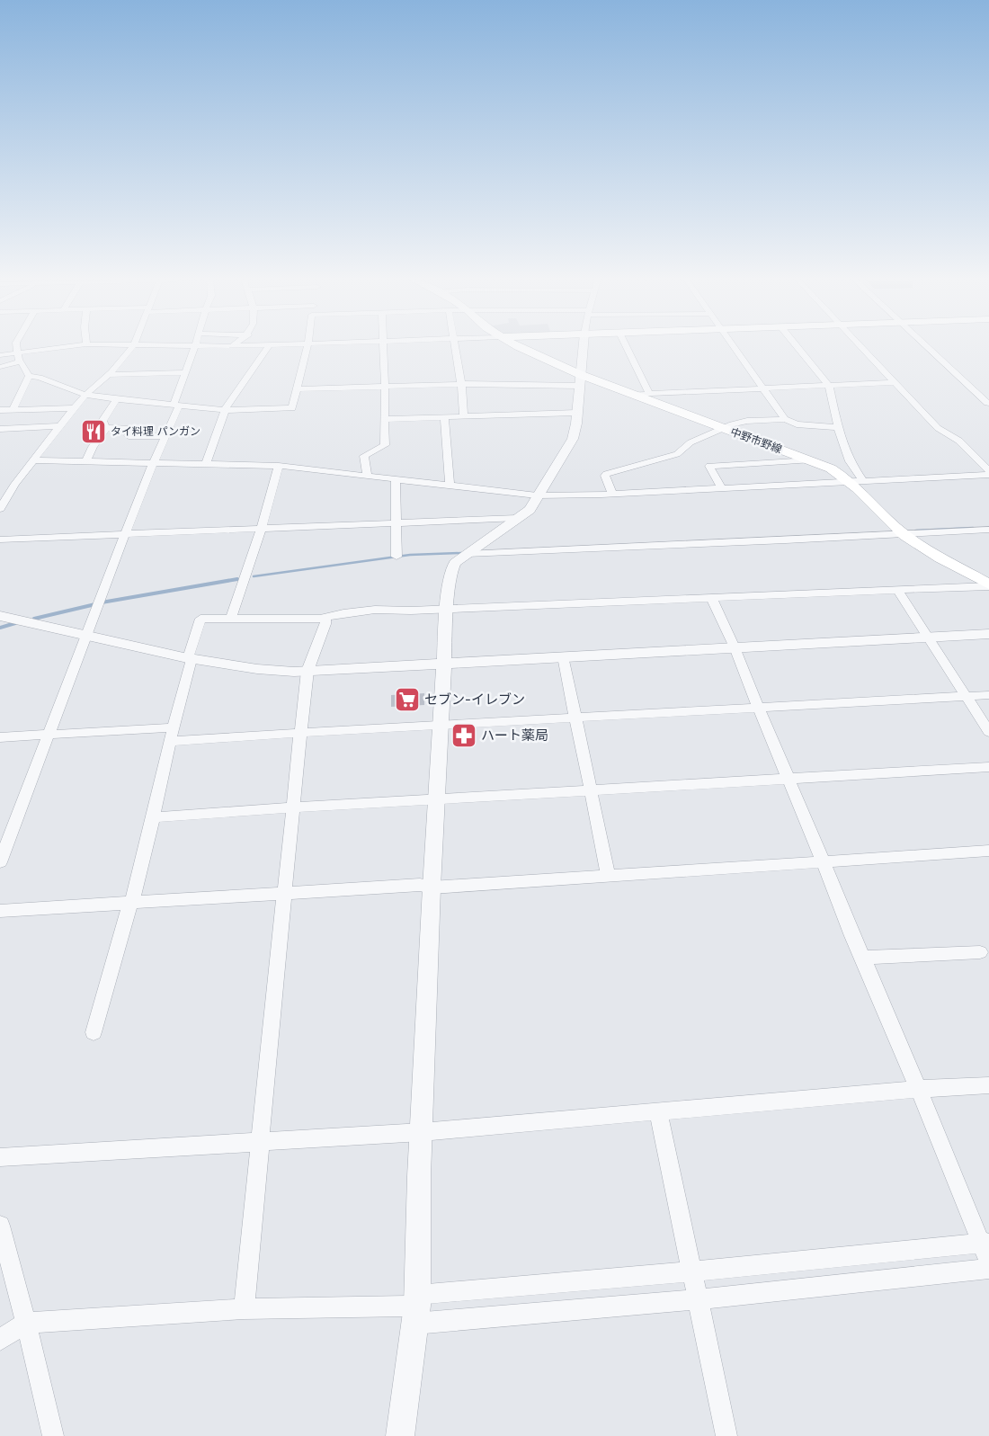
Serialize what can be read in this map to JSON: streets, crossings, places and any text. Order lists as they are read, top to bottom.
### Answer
{
  "streets": {
    "main road": ["中野市野線"]
  },
  "places": {
    "restaurant": ["タイ料理 パンガン"],
    "supermarket": ["セブン-イレブン"],
    "pharmacy": ["ハート薬局"]
  }
}
